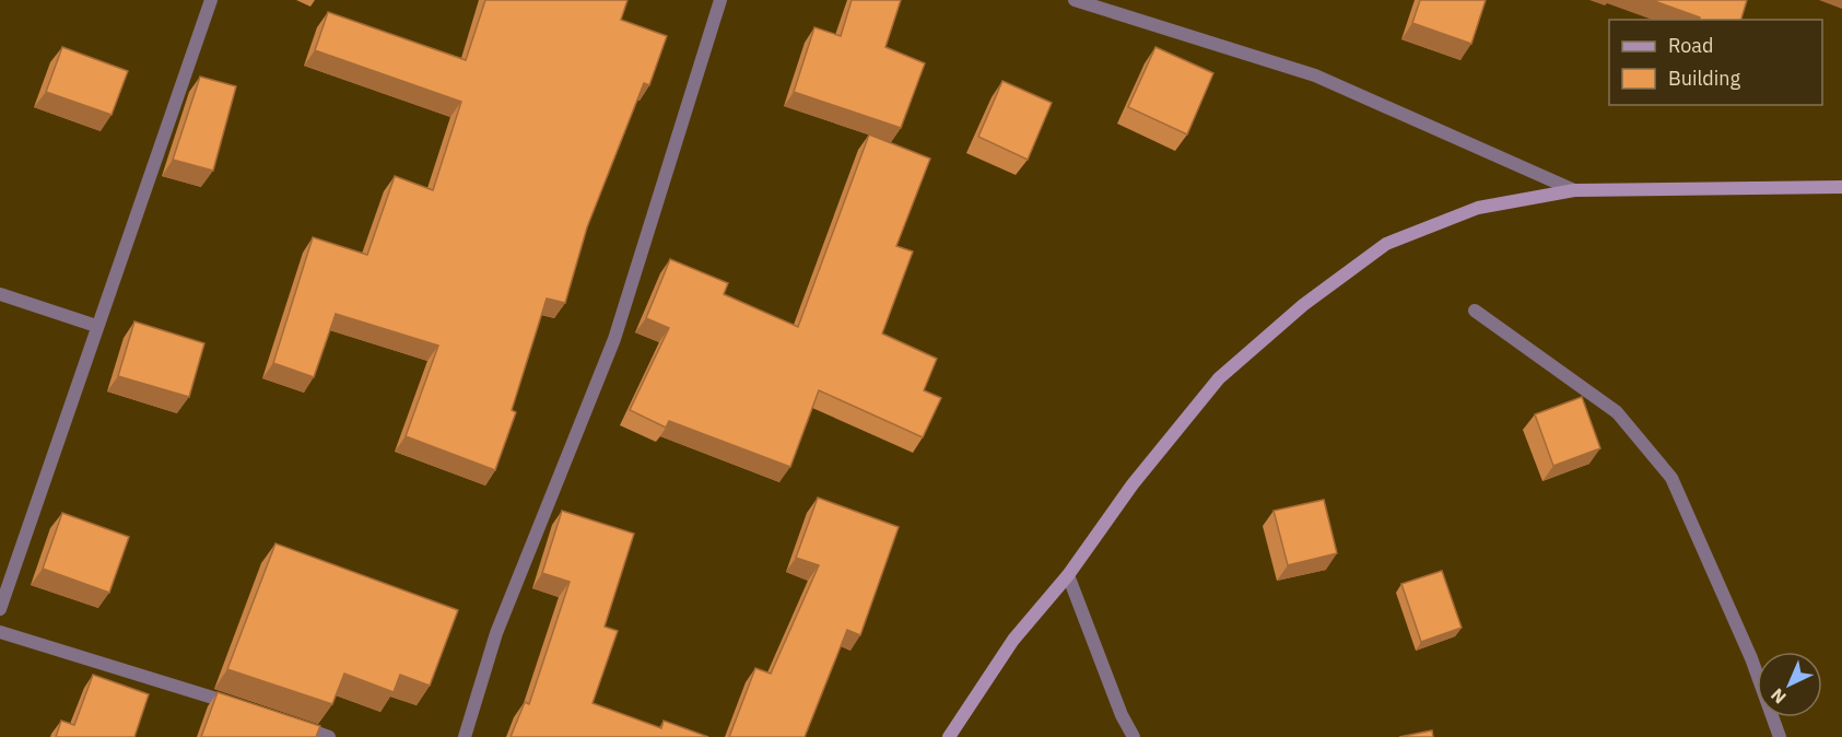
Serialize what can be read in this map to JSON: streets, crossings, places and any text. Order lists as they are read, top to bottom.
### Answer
{
  "legend": ["Road", "Building"],
  "north": "bottom left"
}
